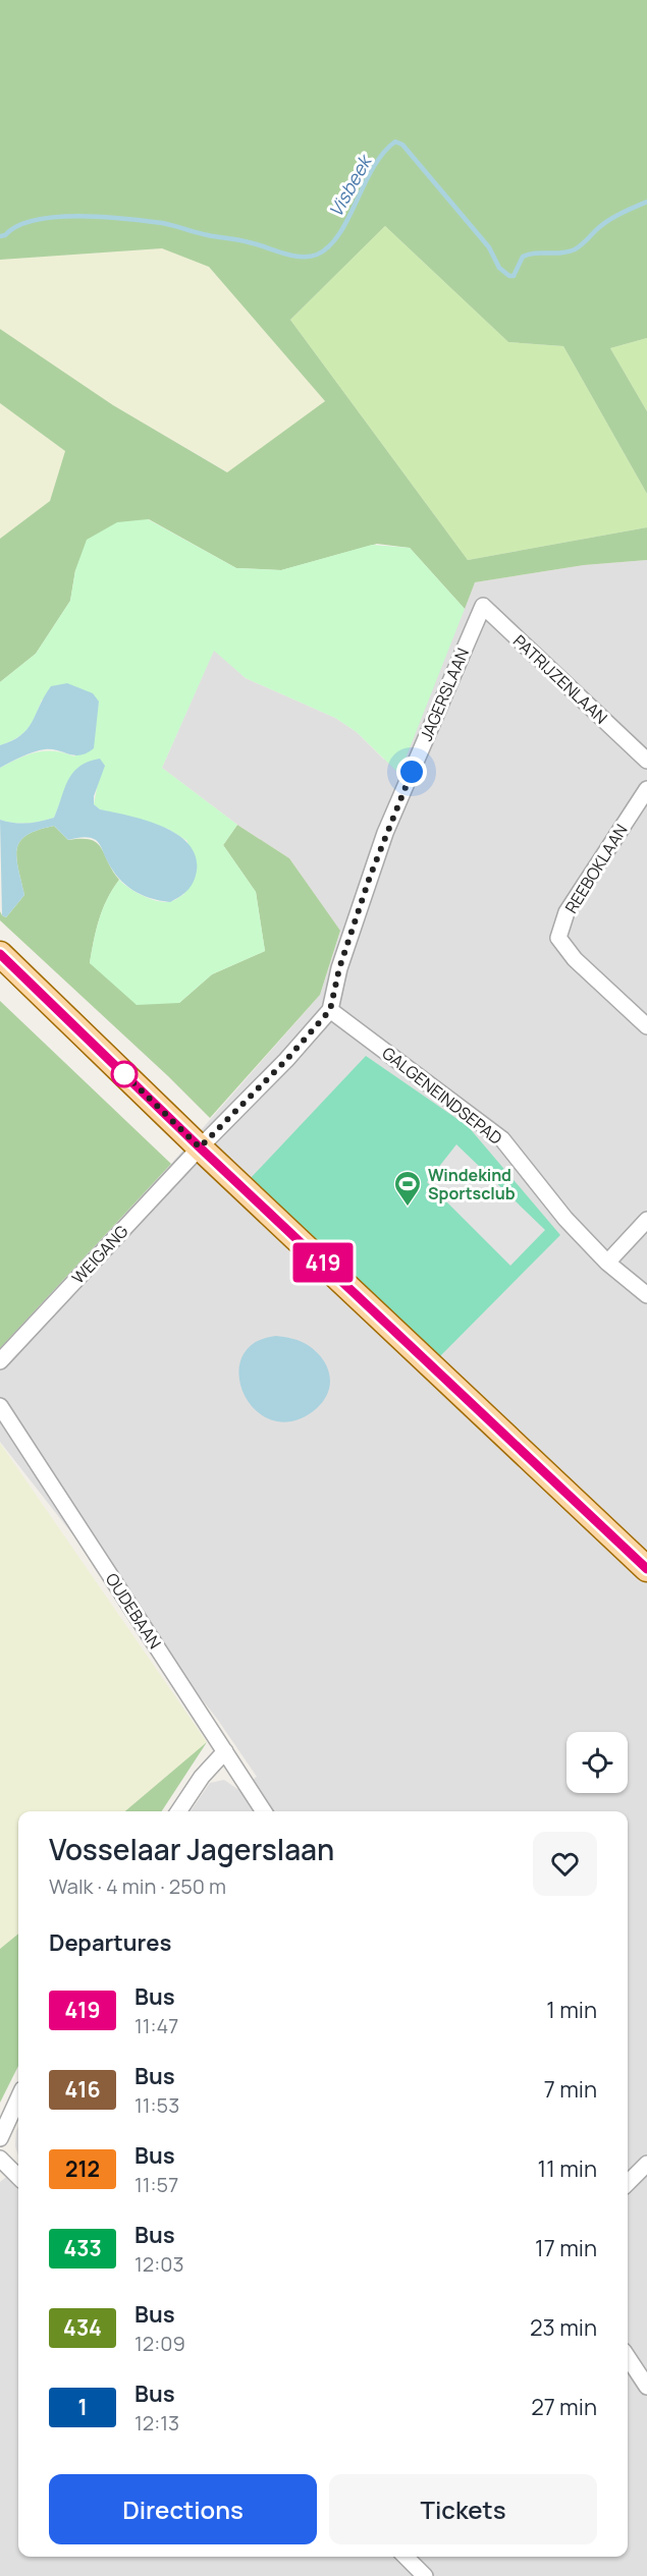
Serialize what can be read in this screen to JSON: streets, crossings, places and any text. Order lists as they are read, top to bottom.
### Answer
{
  "streets": {
    "street": [
      "PATRIJZENLAAN",
      "JAGERSLAAN",
      "REEBOKLAAN",
      "GALGENEINDSEPAD",
      "WEIGANG",
      "OUDEBAAN"
    ]
  },
  "crossings": [
    ["PATRIJZENLAAN", "JAGERSLAAN"],
    ["JAGERSLAAN", "GALGENEINDSEPAD"],
    ["JAGERSLAAN", "WEIGANG"]
  ],
  "water": ["Visbeek"],
  "places": {
    "sports": ["Windekind Sportsclub"]
  },
  "lines": ["bus line 419"],
  "page": {
    "on_map": "419",
    "heading": [
      ["Vosselaar Jagerslaan", "Walk · 4 min · 250 m"],
      "Departures"
    ],
    "list": [
      {
        "mark": "419",
        "name": "Bus",
        "note": "11:47",
        "value": "1 min"
      },
      {
        "mark": "416",
        "name": "Bus",
        "note": "11:53",
        "value": "7 min"
      },
      {
        "mark": "212",
        "name": "Bus",
        "note": "11:57",
        "value": "11 min"
      },
      {
        "mark": "433",
        "name": "Bus",
        "note": "12:03",
        "value": "17 min"
      },
      {
        "mark": "434",
        "name": "Bus",
        "note": "12:09",
        "value": "23 min"
      },
      {
        "mark": "1",
        "name": "Bus",
        "note": "12:13",
        "value": "27 min"
      }
    ],
    "buttons": ["Directions", "Tickets"]
  }
}
